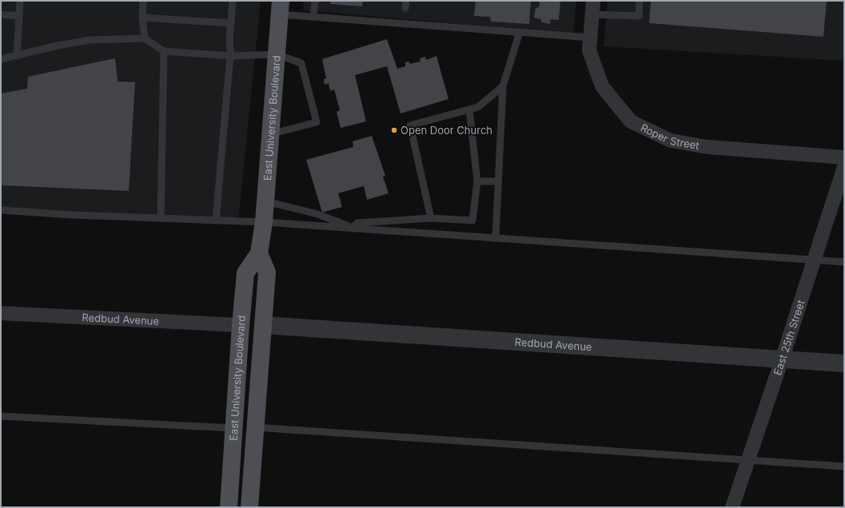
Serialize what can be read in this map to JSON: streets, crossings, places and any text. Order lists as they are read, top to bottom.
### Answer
{
  "streets": {
    "main road": ["East University Boulevard"],
    "street": ["Roper Street", "Redbud Avenue", "East 25th Street"]
  },
  "crossings": [
    ["East University Boulevard", "Redbud Avenue"],
    ["Redbud Avenue", "East 25th Street"]
  ],
  "places": ["Open Door Church"]
}
